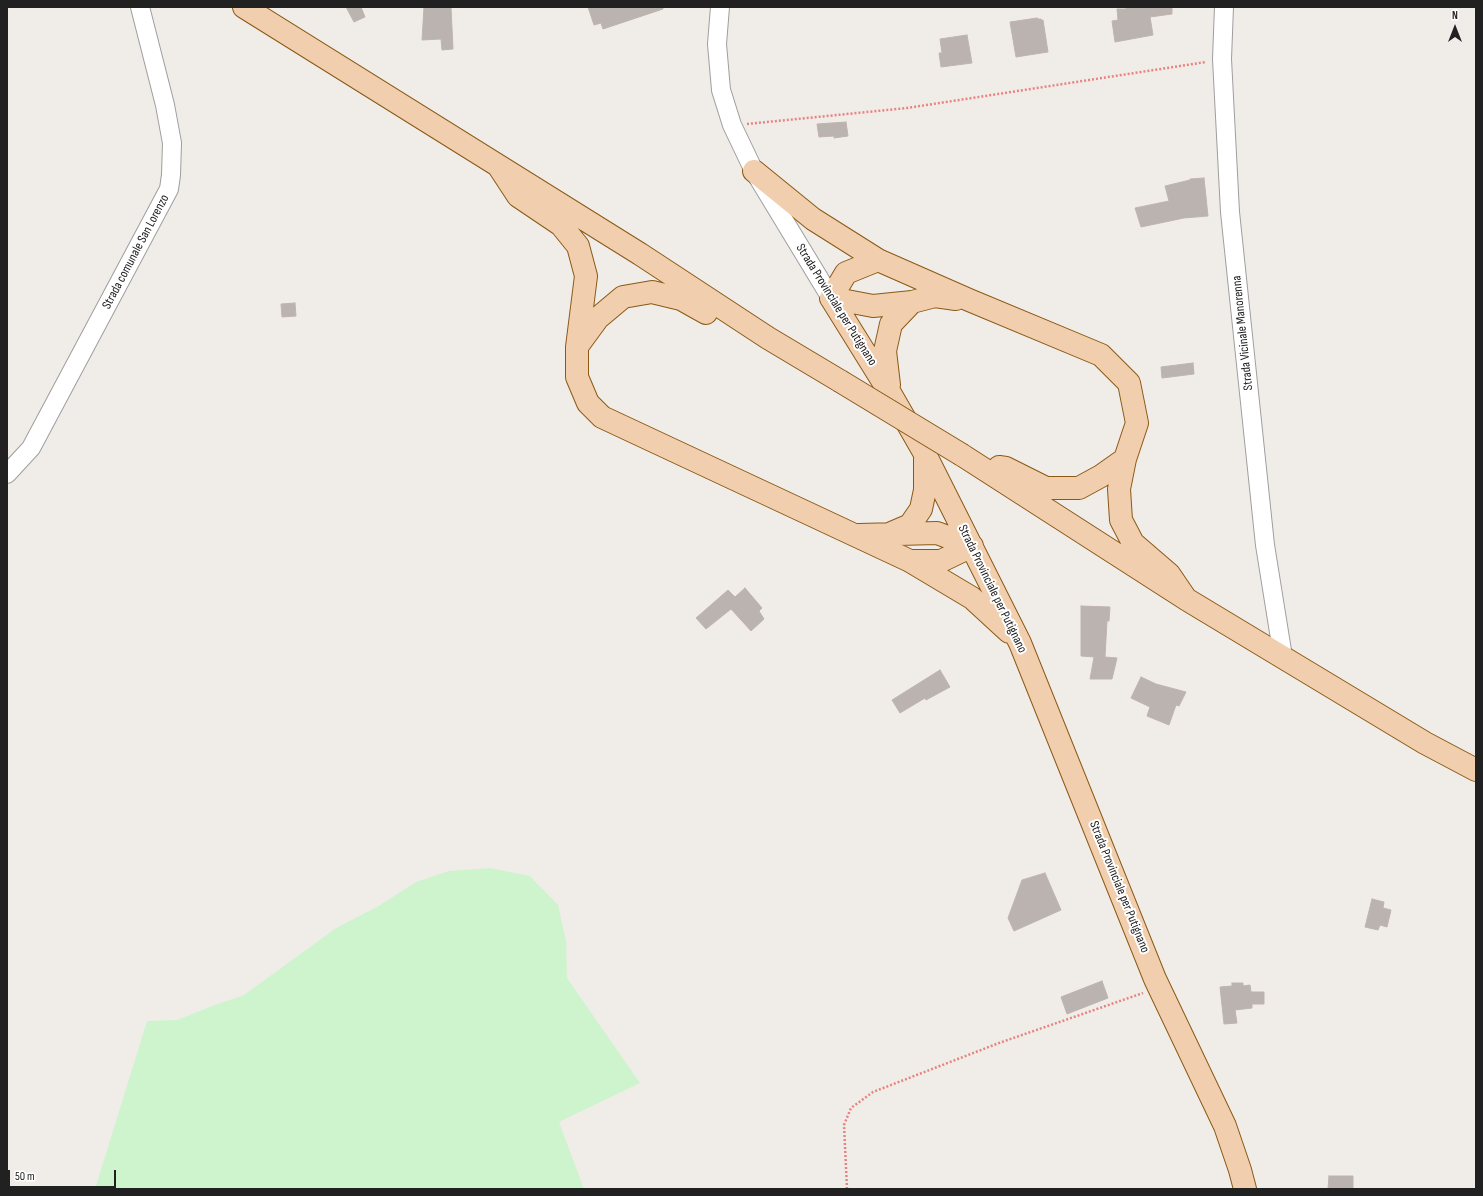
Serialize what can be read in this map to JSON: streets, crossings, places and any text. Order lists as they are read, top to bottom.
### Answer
{
  "streets": {
    "main road": ["Strada Provinciale per Putignano"],
    "street": ["Strada comunale San Lorenzo", "Strada Vicinale Manorenna"]
  },
  "scale_bar": "50 m",
  "north": "top"
}
